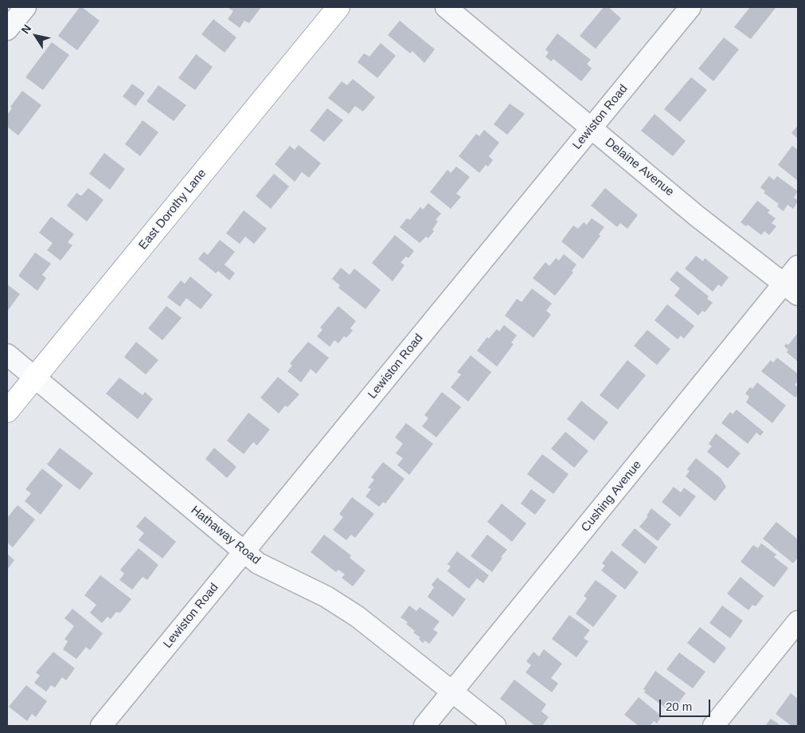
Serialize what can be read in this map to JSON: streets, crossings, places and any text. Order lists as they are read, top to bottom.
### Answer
{
  "streets": {
    "main road": ["East Dorothy Lane"],
    "street": [
      "Lewiston Road",
      "Delaine Avenue",
      "Cushing Avenue",
      "Hathaway Road"
    ]
  },
  "crossings": [
    ["Lewiston Road", "Delaine Avenue"],
    ["Lewiston Road", "Hathaway Road"],
    ["Delaine Avenue", "Cushing Avenue"],
    ["East Dorothy Lane", "Hathaway Road"],
    ["Cushing Avenue", "Hathaway Road"]
  ],
  "scale_bar": "20 m",
  "north": "top left"
}
